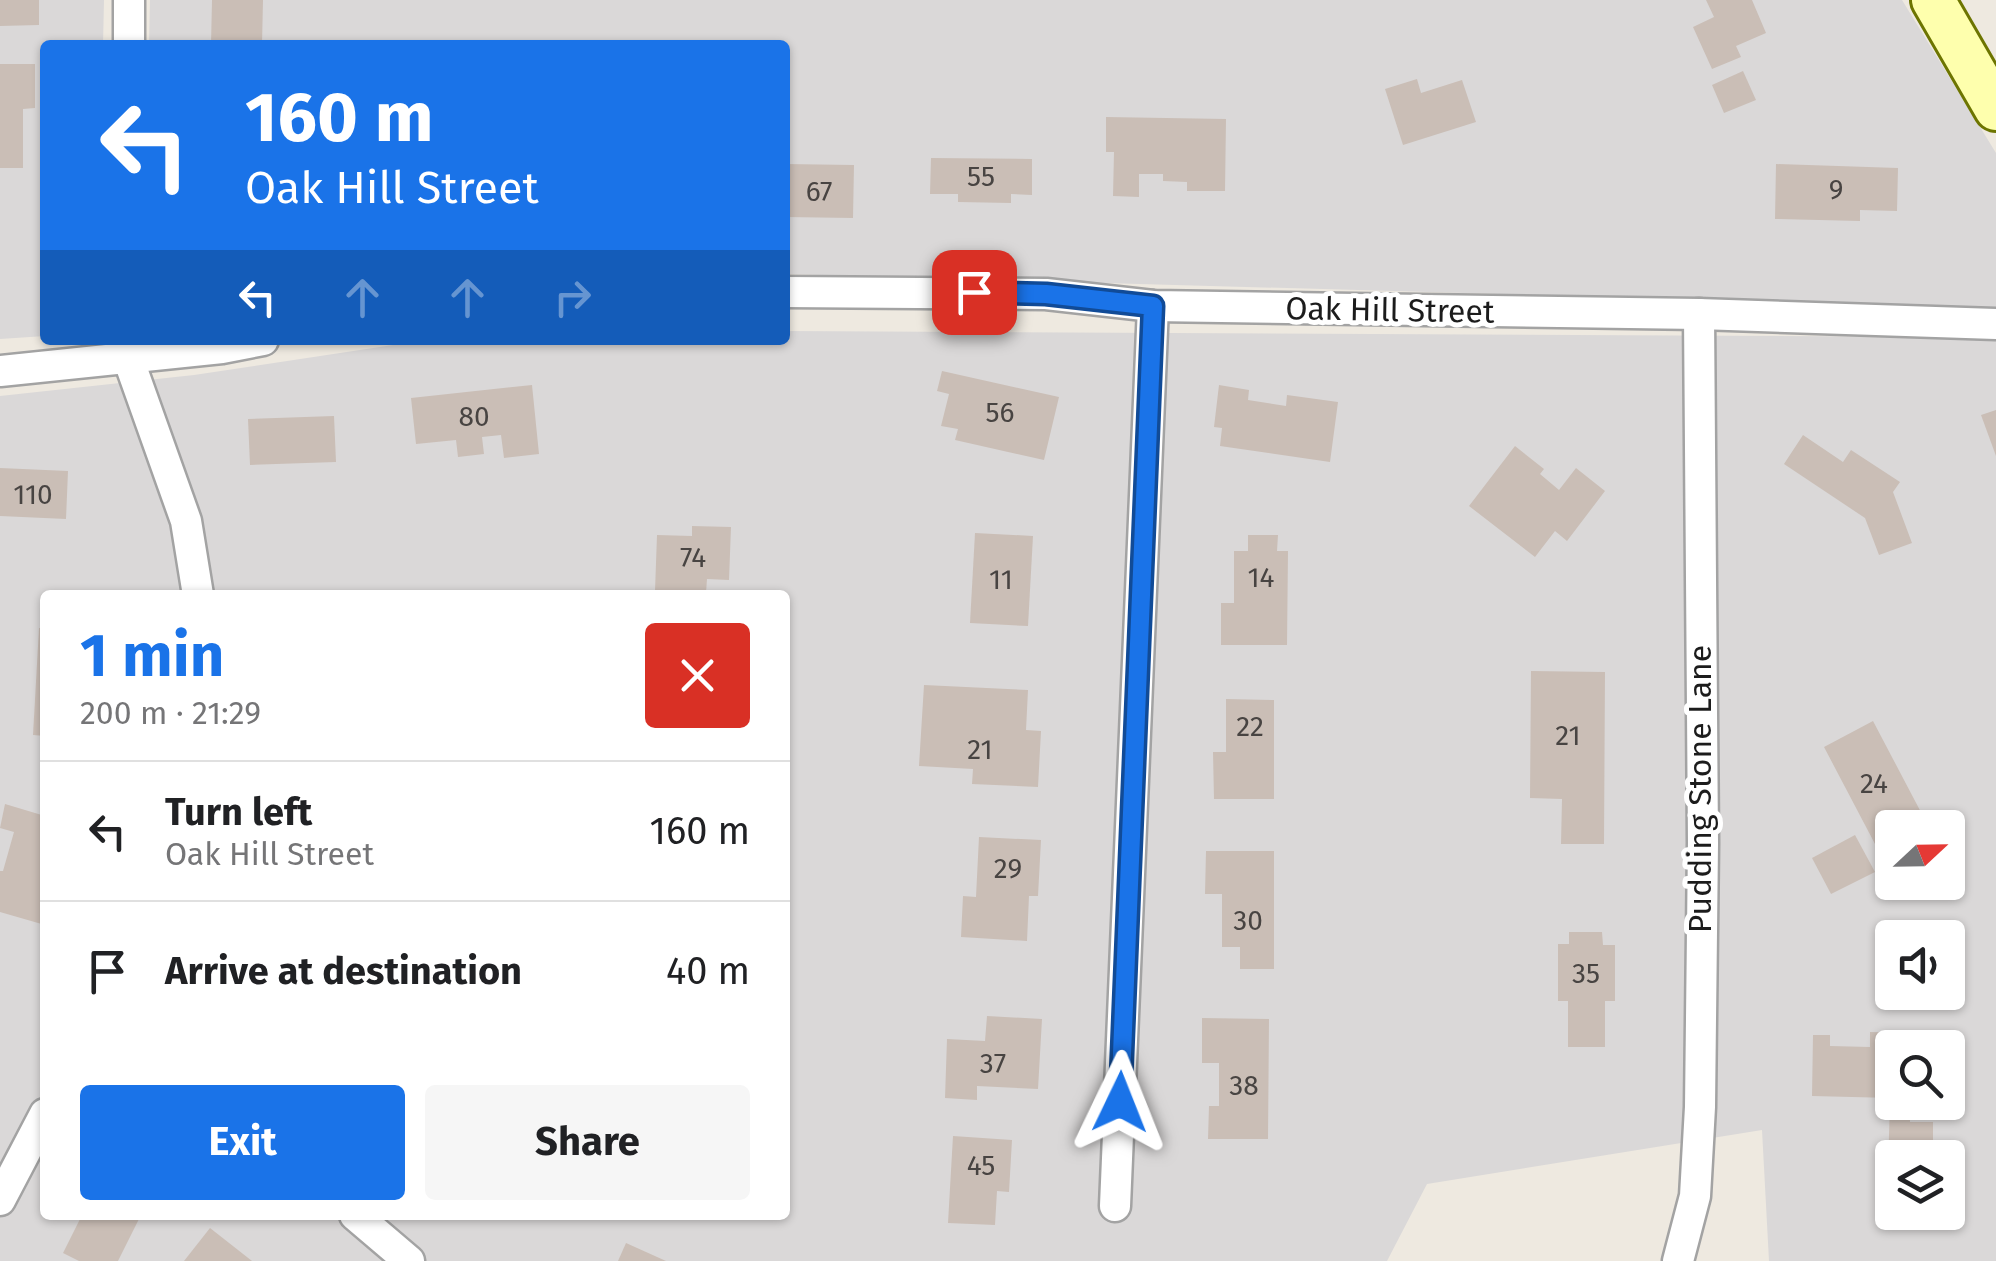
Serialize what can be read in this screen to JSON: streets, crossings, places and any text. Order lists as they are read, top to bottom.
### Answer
{
  "streets": {
    "street": ["Oak Hill Street", "Pudding Stone Lane"]
  },
  "crossings": [
    ["Oak Hill Street", "Pudding Stone Lane"]
  ],
  "house_numbers": [
    "55",
    "9",
    "67",
    "56",
    "80",
    "110",
    "74",
    "14",
    "11",
    "22",
    "21",
    "21",
    "24",
    "29",
    "30",
    "35",
    "37",
    "38",
    "45"
  ],
  "north": "right",
  "page": {
    "turn": ["160 m", "Oak Hill Street"],
    "heading": ["1 min", "200 m · 21:29"],
    "list": [
      {
        "name": "Turn left",
        "note": "Oak Hill Street",
        "value": "160 m"
      },
      {
        "name": "Arrive at destination",
        "value": "40 m"
      }
    ],
    "buttons": ["Exit", "Share"]
  }
}
